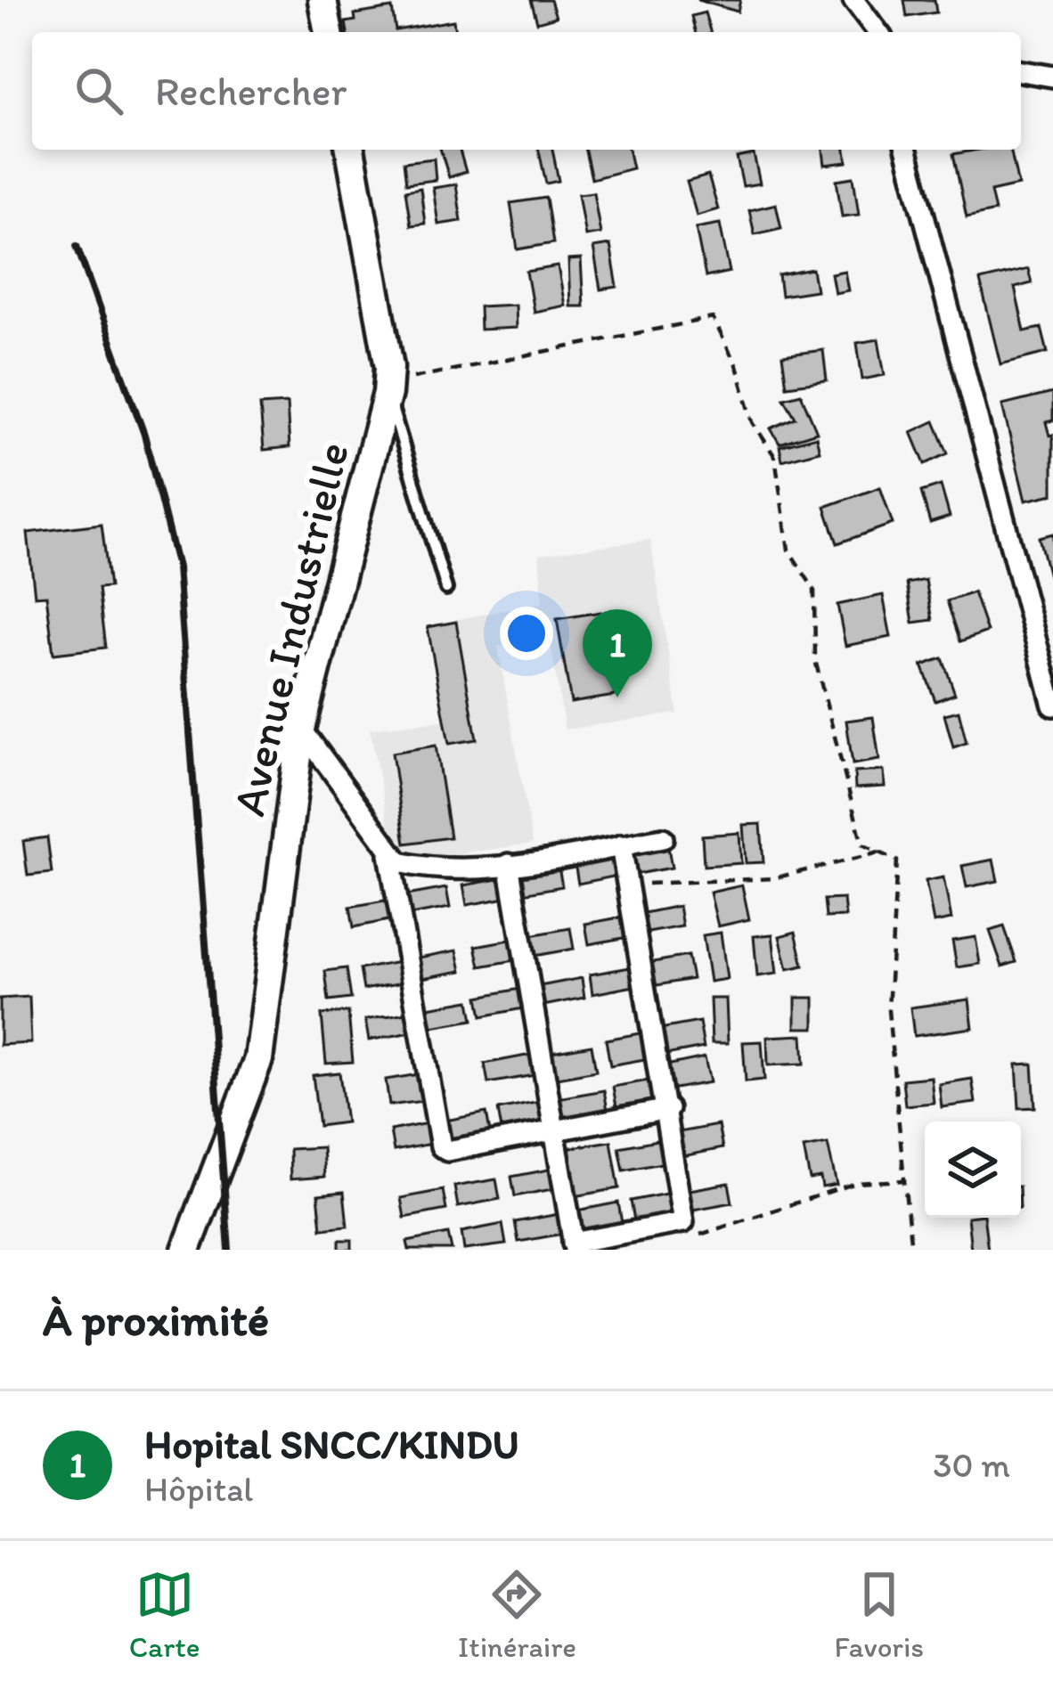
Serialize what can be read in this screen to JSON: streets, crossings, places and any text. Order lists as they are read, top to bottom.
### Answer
{
  "streets": {
    "street": ["Avenue Industrielle"]
  },
  "page": {
    "search": "Rechercher",
    "pins": "1",
    "heading": "À proximité",
    "list": [
      {
        "mark": "1",
        "name": "Hopital SNCC/KINDU",
        "note": "Hôpital",
        "value": "30 m"
      }
    ],
    "nav": ["Carte", "Itinéraire", "Favoris"]
  }
}
